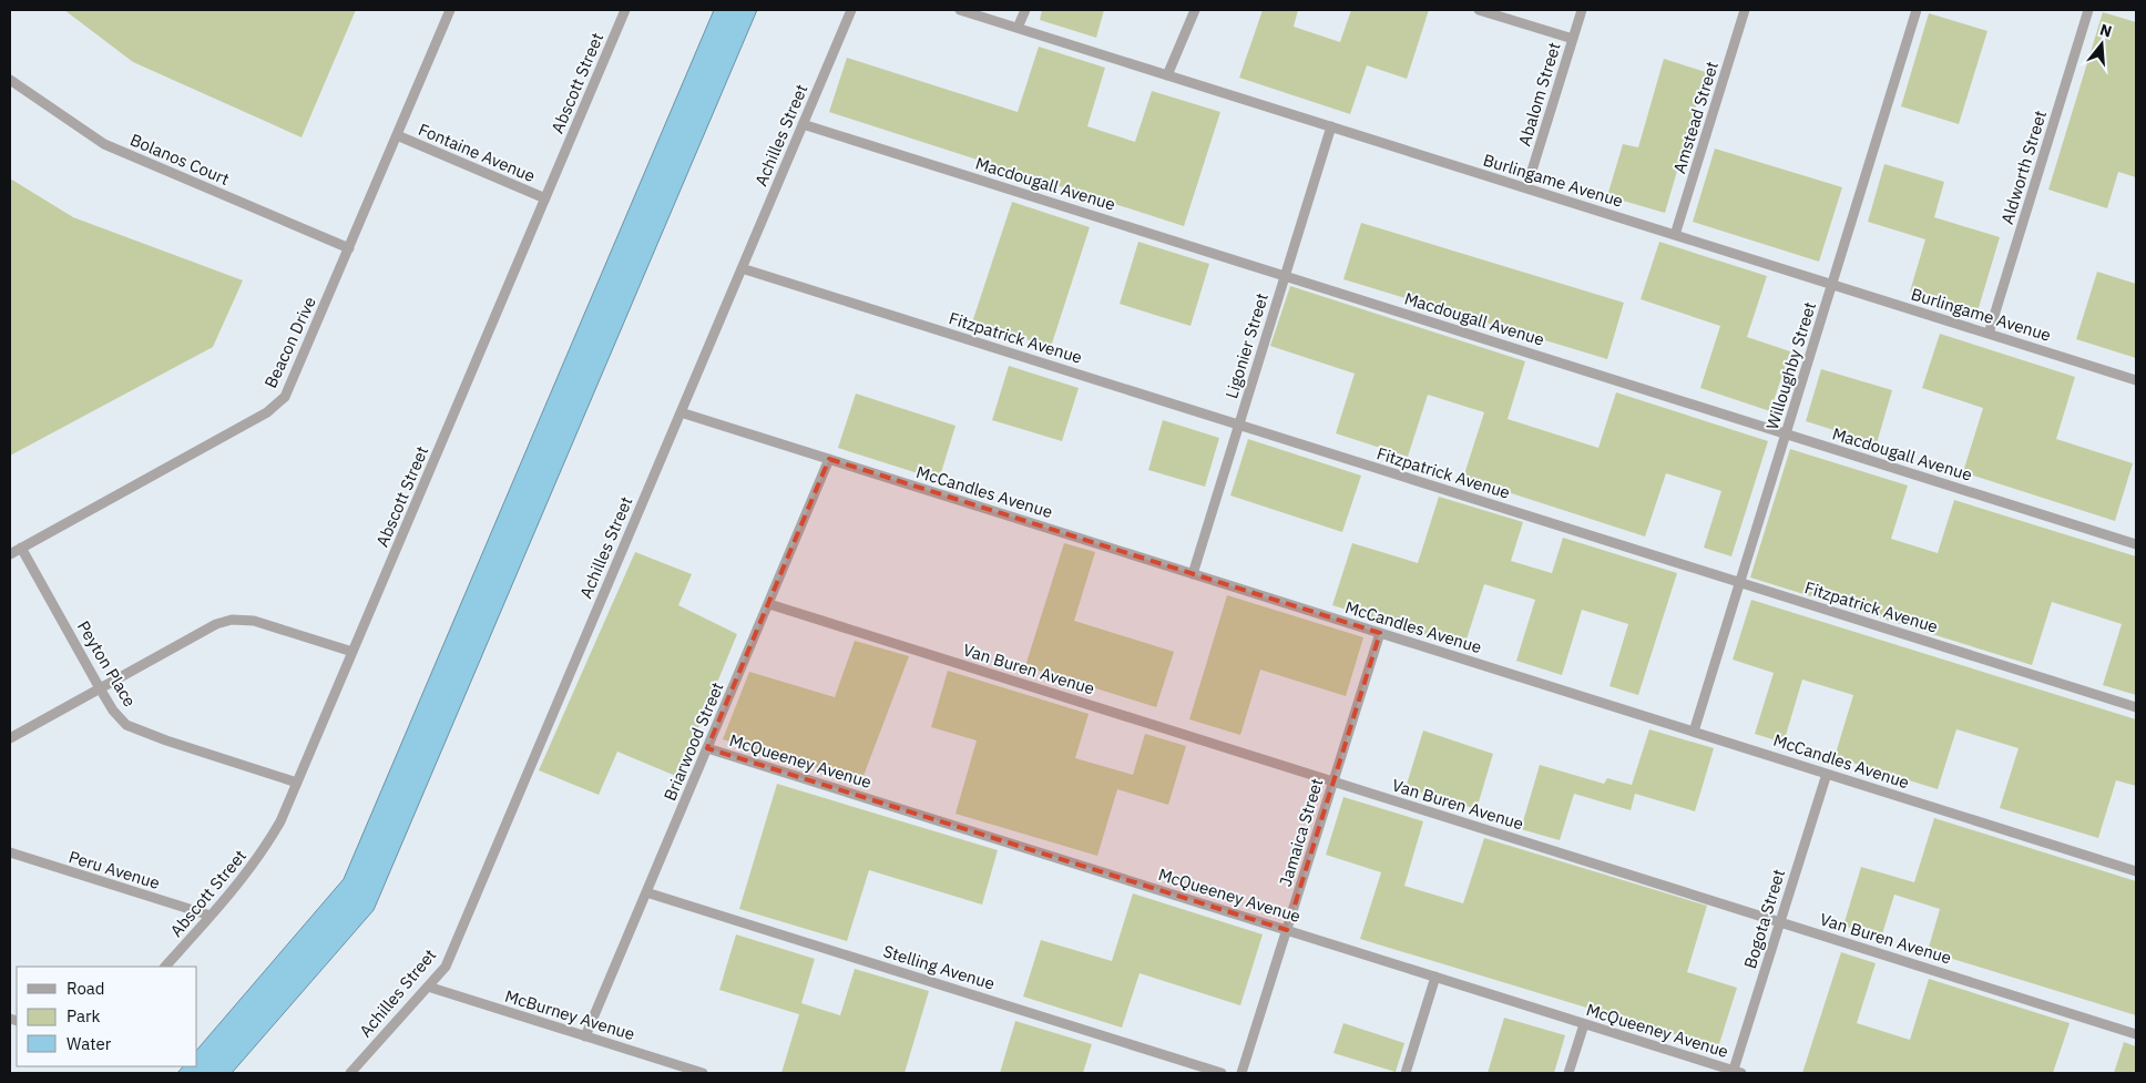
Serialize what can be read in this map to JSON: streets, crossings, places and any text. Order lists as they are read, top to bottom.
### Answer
{
  "streets": {
    "street": [
      "Abscott Street",
      "Abalom Street",
      "Amstead Street",
      "Achilles Street",
      "Fontaine Avenue",
      "Bolanos Court",
      "Aldworth Street",
      "Burlingame Avenue",
      "Macdougall Avenue",
      "Fitzpatrick Avenue",
      "Beacon Drive",
      "Ligonier Street",
      "Willoughby Street",
      "McCandles Avenue",
      "Peyton Place",
      "Van Buren Avenue",
      "Briarwood Street",
      "McQueeney Avenue",
      "Jamaica Street",
      "Peru Avenue",
      "Bogota Street",
      "Stelling Avenue",
      "McBurney Avenue"
    ]
  },
  "crossings": [
    ["Abscott Street", "Fontaine Avenue"],
    ["Abscott Street", "Peyton Place"],
    ["Abscott Street", "Peru Avenue"],
    ["Abalom Street", "Burlingame Avenue"],
    ["Amstead Street", "Burlingame Avenue"],
    ["Achilles Street", "Macdougall Avenue"],
    ["Achilles Street", "Fitzpatrick Avenue"],
    ["Achilles Street", "McCandles Avenue"],
    ["Achilles Street", "McBurney Avenue"],
    ["Fontaine Avenue", "Beacon Drive"],
    ["Bolanos Court", "Beacon Drive"],
    ["Aldworth Street", "Burlingame Avenue"],
    ["Burlingame Avenue", "Ligonier Street"],
    ["Burlingame Avenue", "Willoughby Street"],
    ["Macdougall Avenue", "Ligonier Street"],
    ["Macdougall Avenue", "Willoughby Street"],
    ["Fitzpatrick Avenue", "Ligonier Street"],
    ["Fitzpatrick Avenue", "Willoughby Street"],
    ["Beacon Drive", "Peyton Place"],
    ["Ligonier Street", "McCandles Avenue"],
    ["Willoughby Street", "McCandles Avenue"],
    ["McCandles Avenue", "Briarwood Street"],
    ["McCandles Avenue", "Jamaica Street"],
    ["McCandles Avenue", "Bogota Street"],
    ["Van Buren Avenue", "Briarwood Street"],
    ["Van Buren Avenue", "Jamaica Street"],
    ["Van Buren Avenue", "Bogota Street"],
    ["Briarwood Street", "McQueeney Avenue"],
    ["Briarwood Street", "Stelling Avenue"],
    ["Briarwood Street", "McBurney Avenue"],
    ["McQueeney Avenue", "Jamaica Street"],
    ["McQueeney Avenue", "Bogota Street"]
  ],
  "legend": ["Road", "Park", "Water"],
  "north": "top"
}
